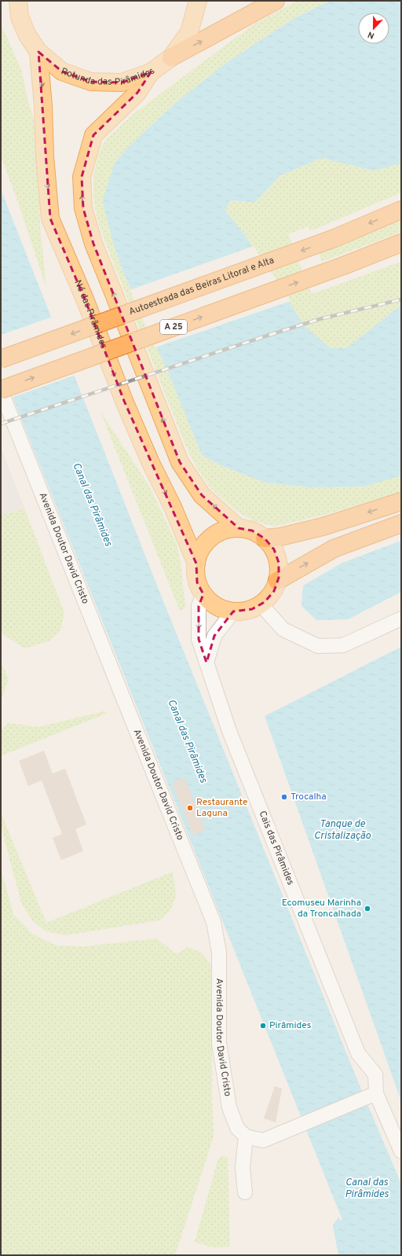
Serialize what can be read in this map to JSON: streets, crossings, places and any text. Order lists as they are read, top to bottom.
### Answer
{
  "streets": {
    "highway": ["Autoestrada das Beiras Litoral e Alta", "A 25"],
    "main road": ["Rotunda das Pirâmides", "Nó das Pirâmides"],
    "street": ["Avenida Doutor David Cristo", "Cais das Pirâmides"]
  },
  "crossings": [
    ["Rotunda das Pirâmides", "Nó das Pirâmides"],
    ["Nó das Pirâmides", "Cais das Pirâmides"],
    ["A 25", "Avenida Doutor David Cristo"]
  ],
  "water": ["Canal das Pirâmides", "Tanque de Cristalização"],
  "places": [
    "Trocalha",
    "Restaurante Laguna",
    "Ecomuseu Marinha da Troncalhada",
    "Pirâmides"
  ],
  "north": "bottom"
}
